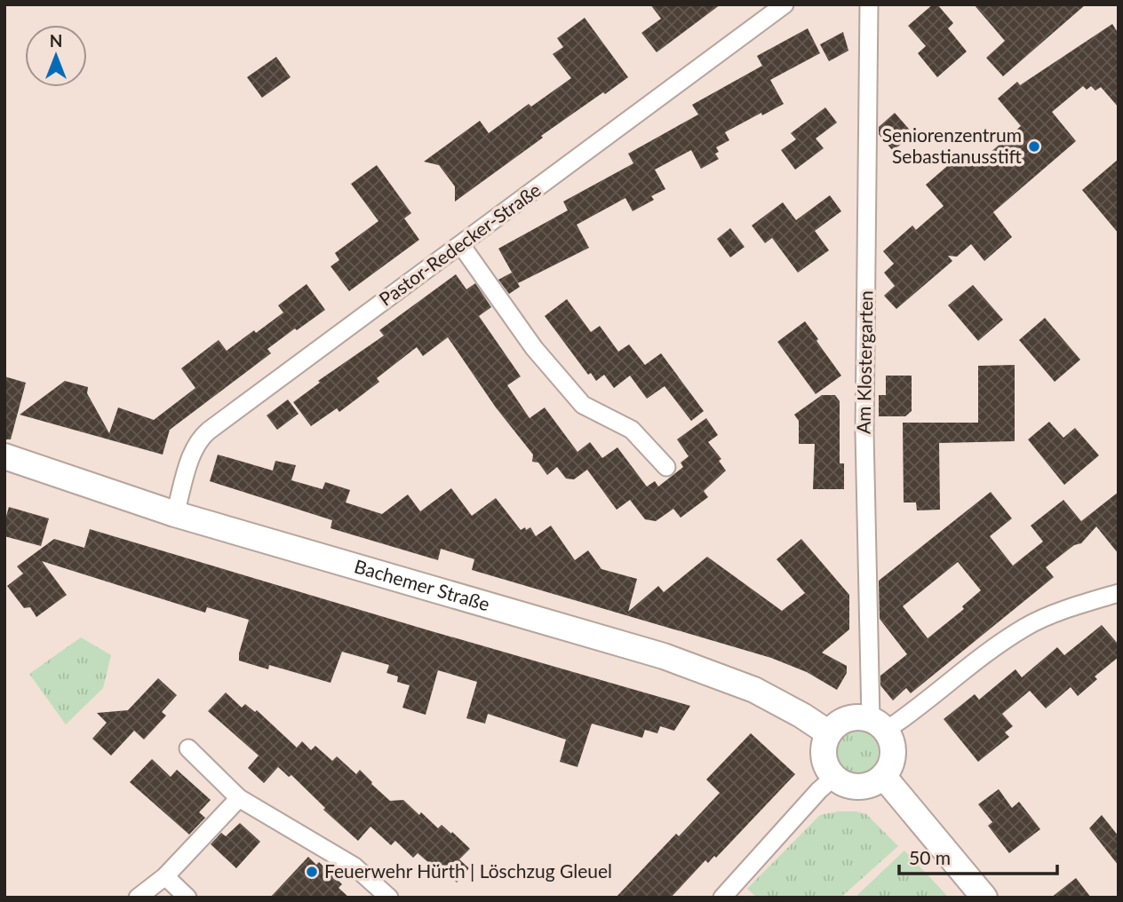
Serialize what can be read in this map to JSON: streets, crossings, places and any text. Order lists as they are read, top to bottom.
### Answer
{
  "streets": {
    "street": ["Pastor-Redecker-Straße", "Am Klostergarten", "Bachemer Straße"]
  },
  "crossings": [
    ["Pastor-Redecker-Straße", "Bachemer Straße"],
    ["Am Klostergarten", "Bachemer Straße"]
  ],
  "places": ["Seniorenzentrum Sebastianusstift", "Feuerwehr Hürth | Löschzug Gleuel"],
  "scale_bar": "50 m",
  "north": "top"
}
